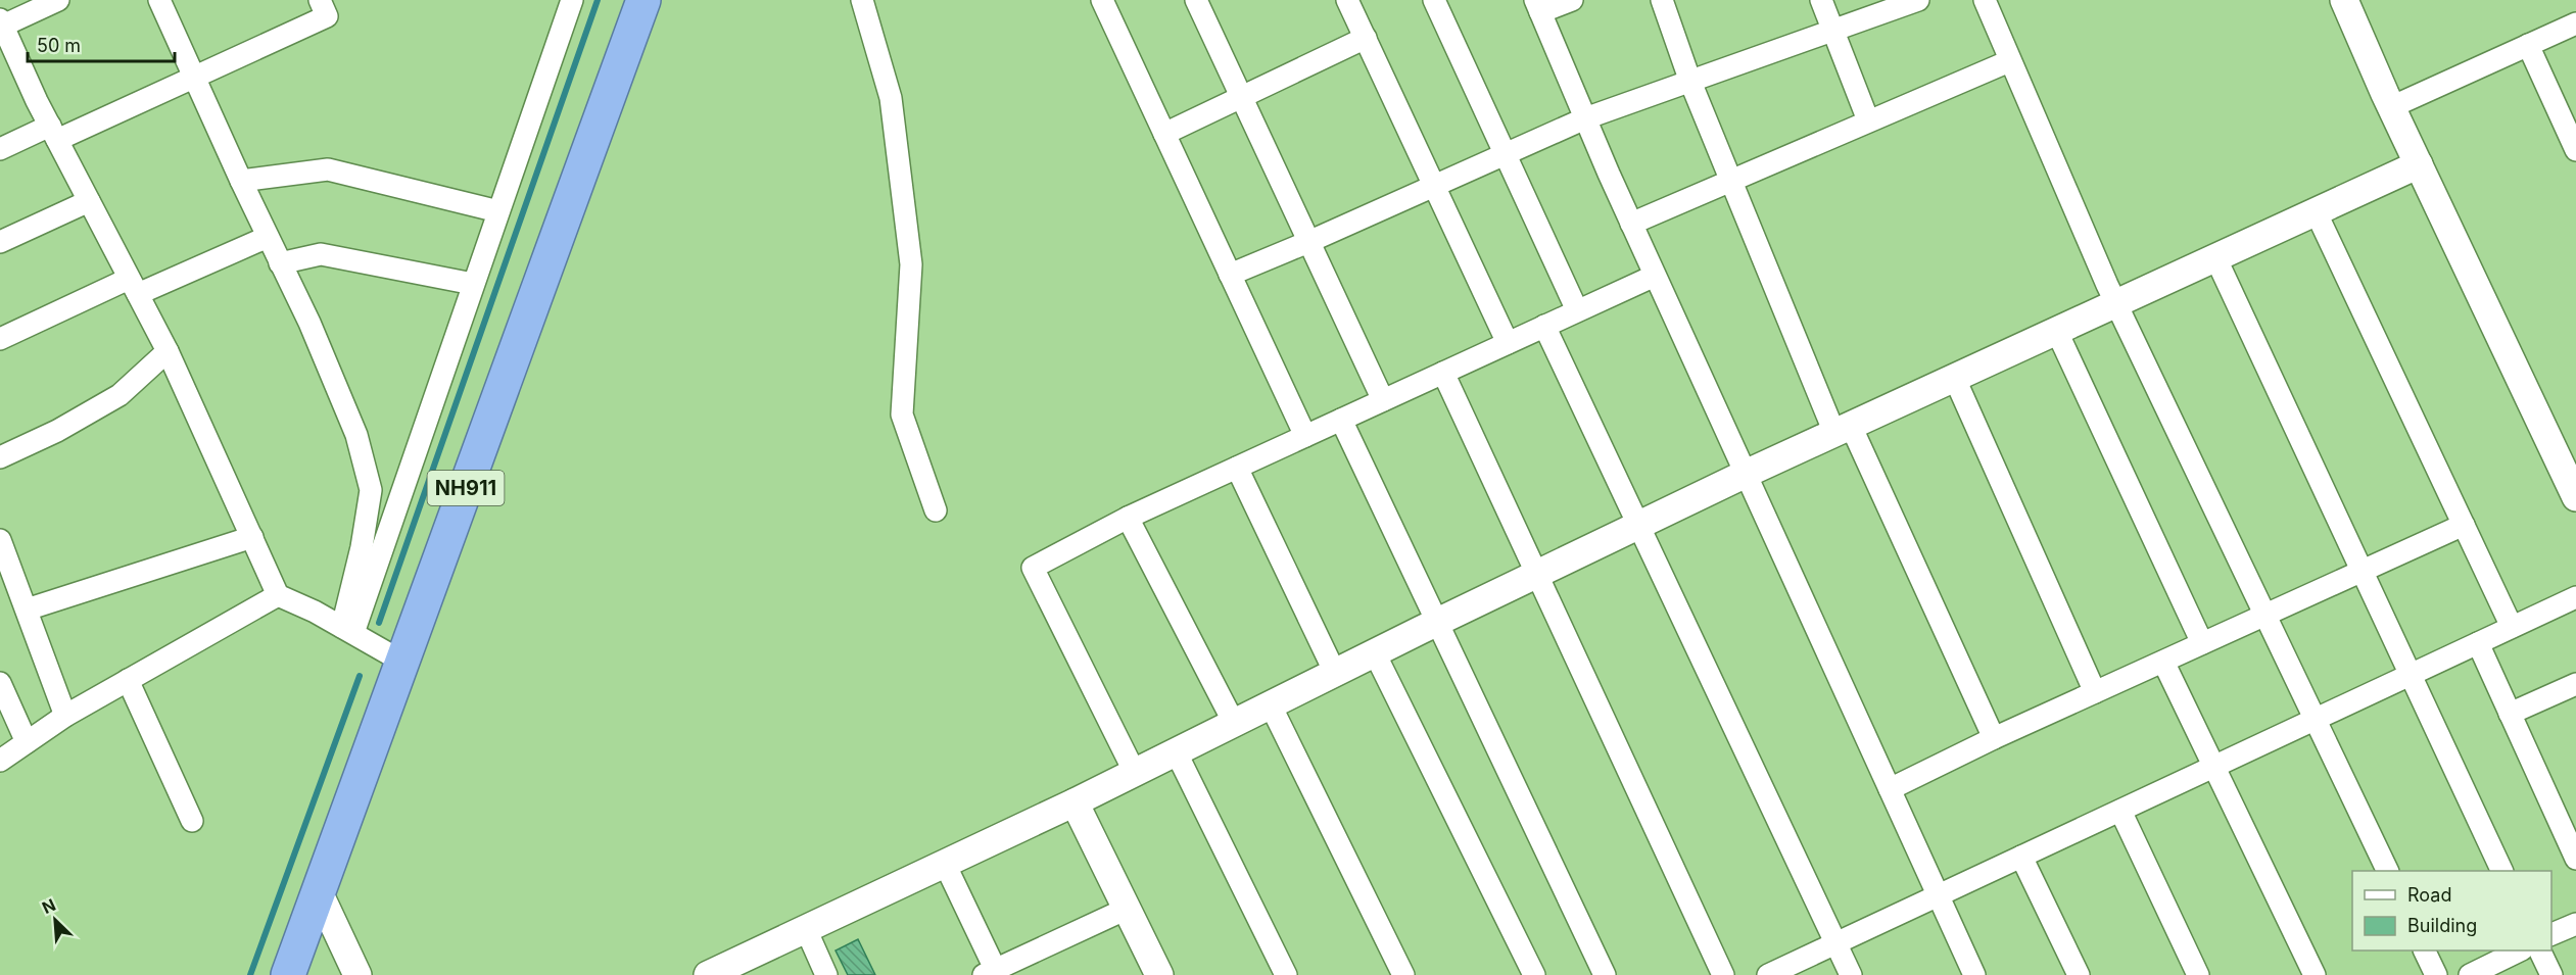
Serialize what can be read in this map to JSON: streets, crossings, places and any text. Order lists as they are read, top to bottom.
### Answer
{
  "streets": {
    "highway": ["NH911"]
  },
  "legend": ["Road", "Building"],
  "scale_bar": "50 m",
  "north": "top left"
}
